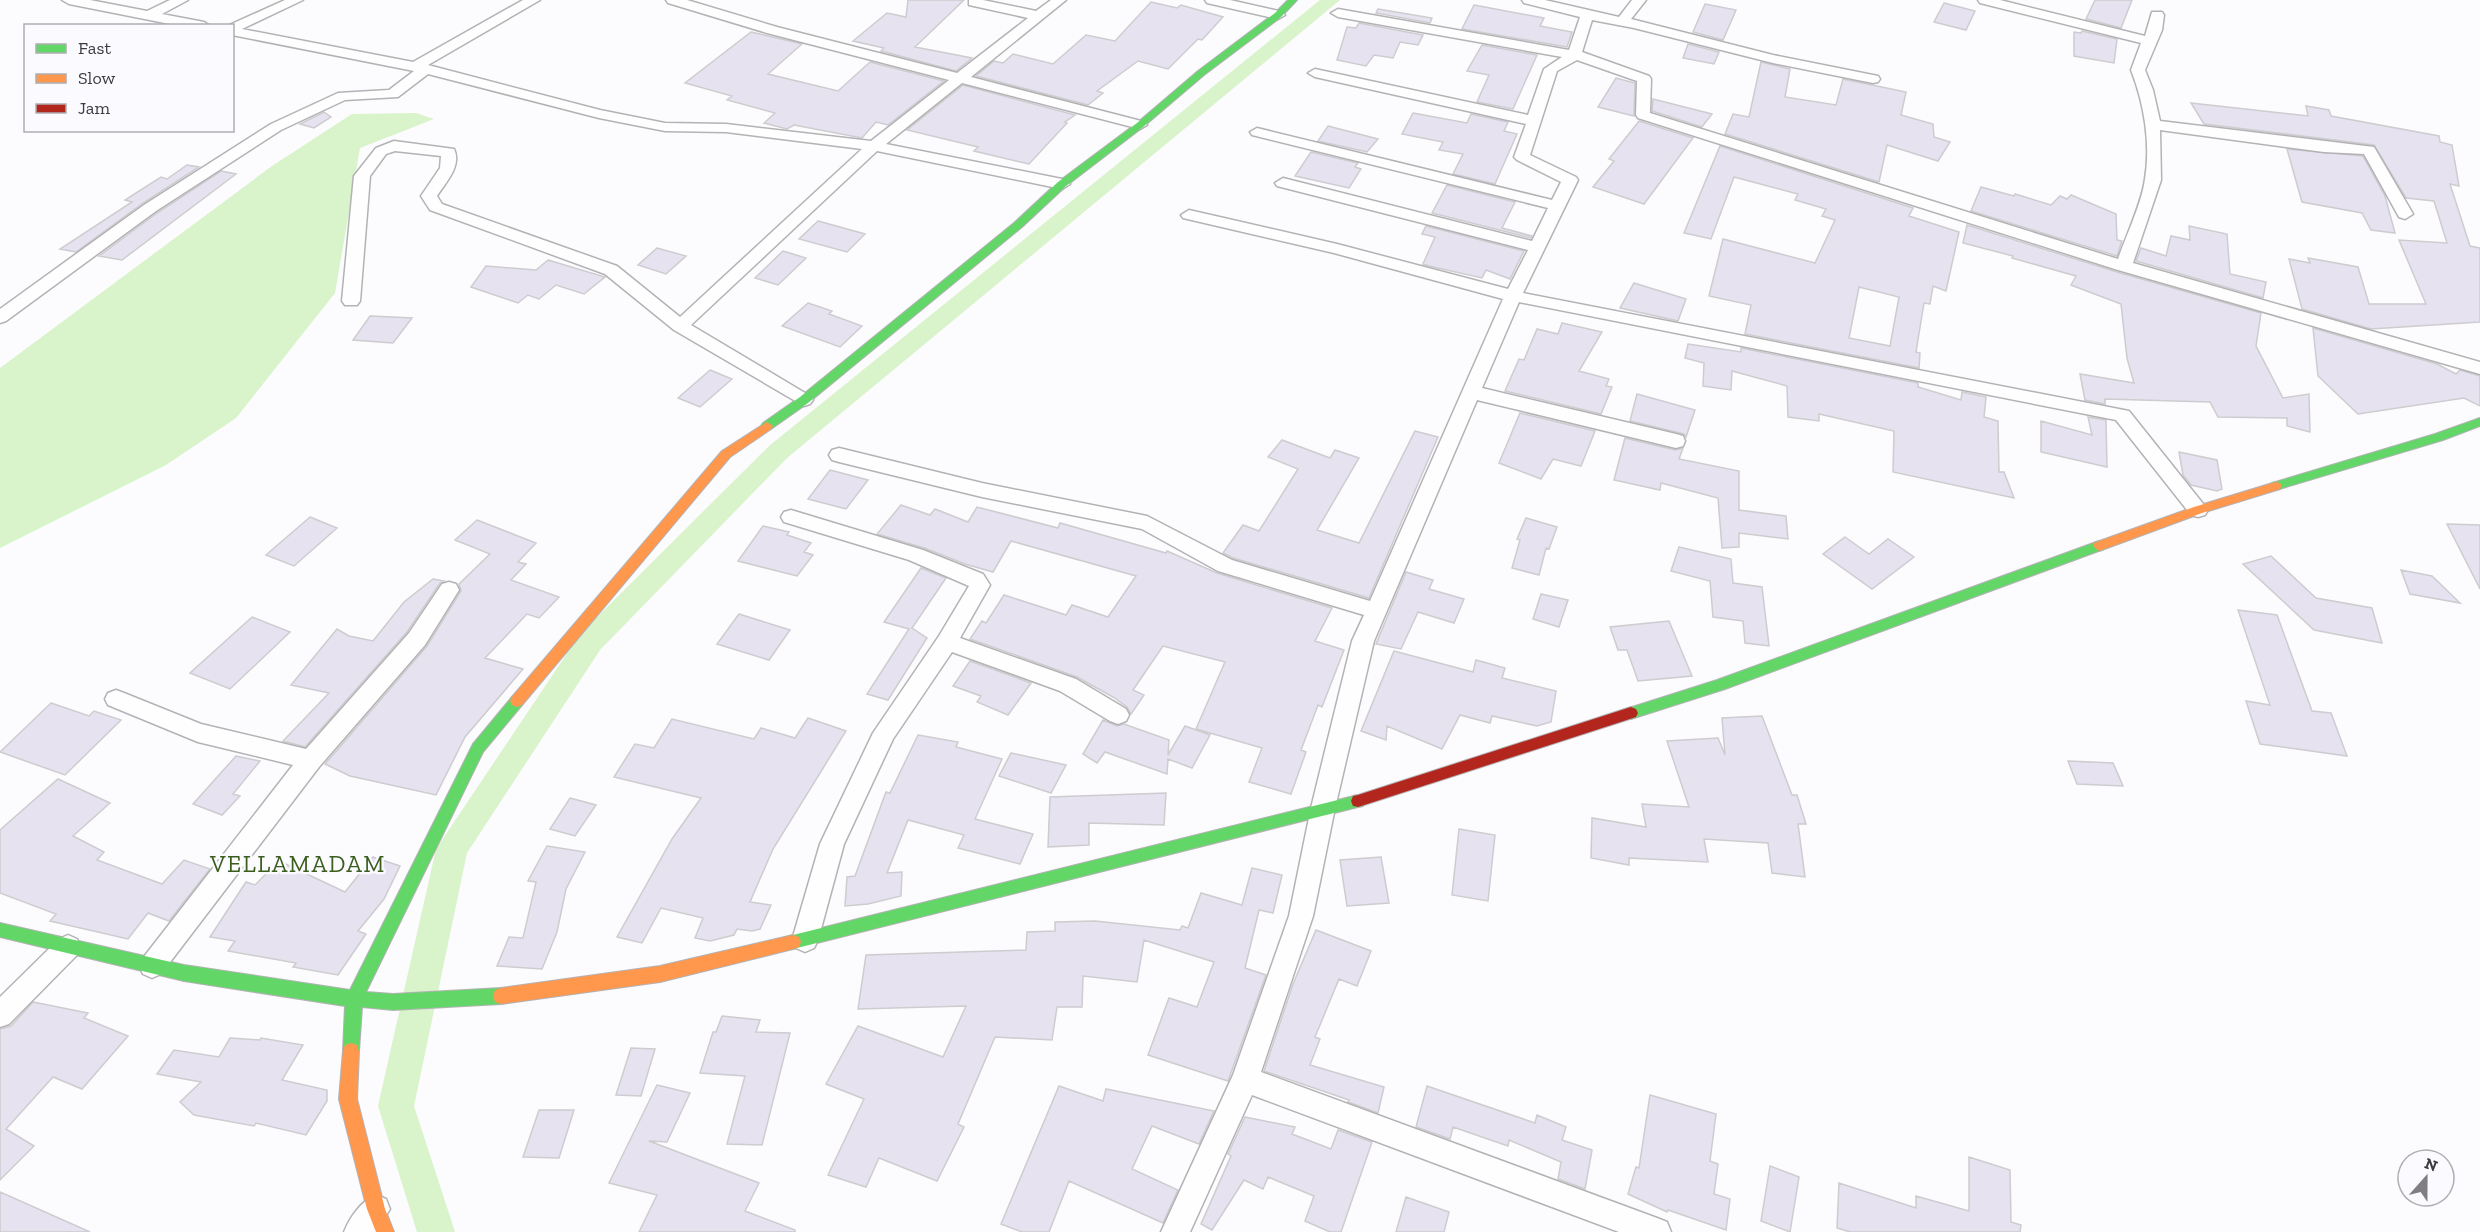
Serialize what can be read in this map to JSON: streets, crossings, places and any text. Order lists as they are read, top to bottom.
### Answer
{
  "districts": ["VELLAMADAM"],
  "legend": ["Fast", "Slow", "Jam"],
  "north": "top"
}
